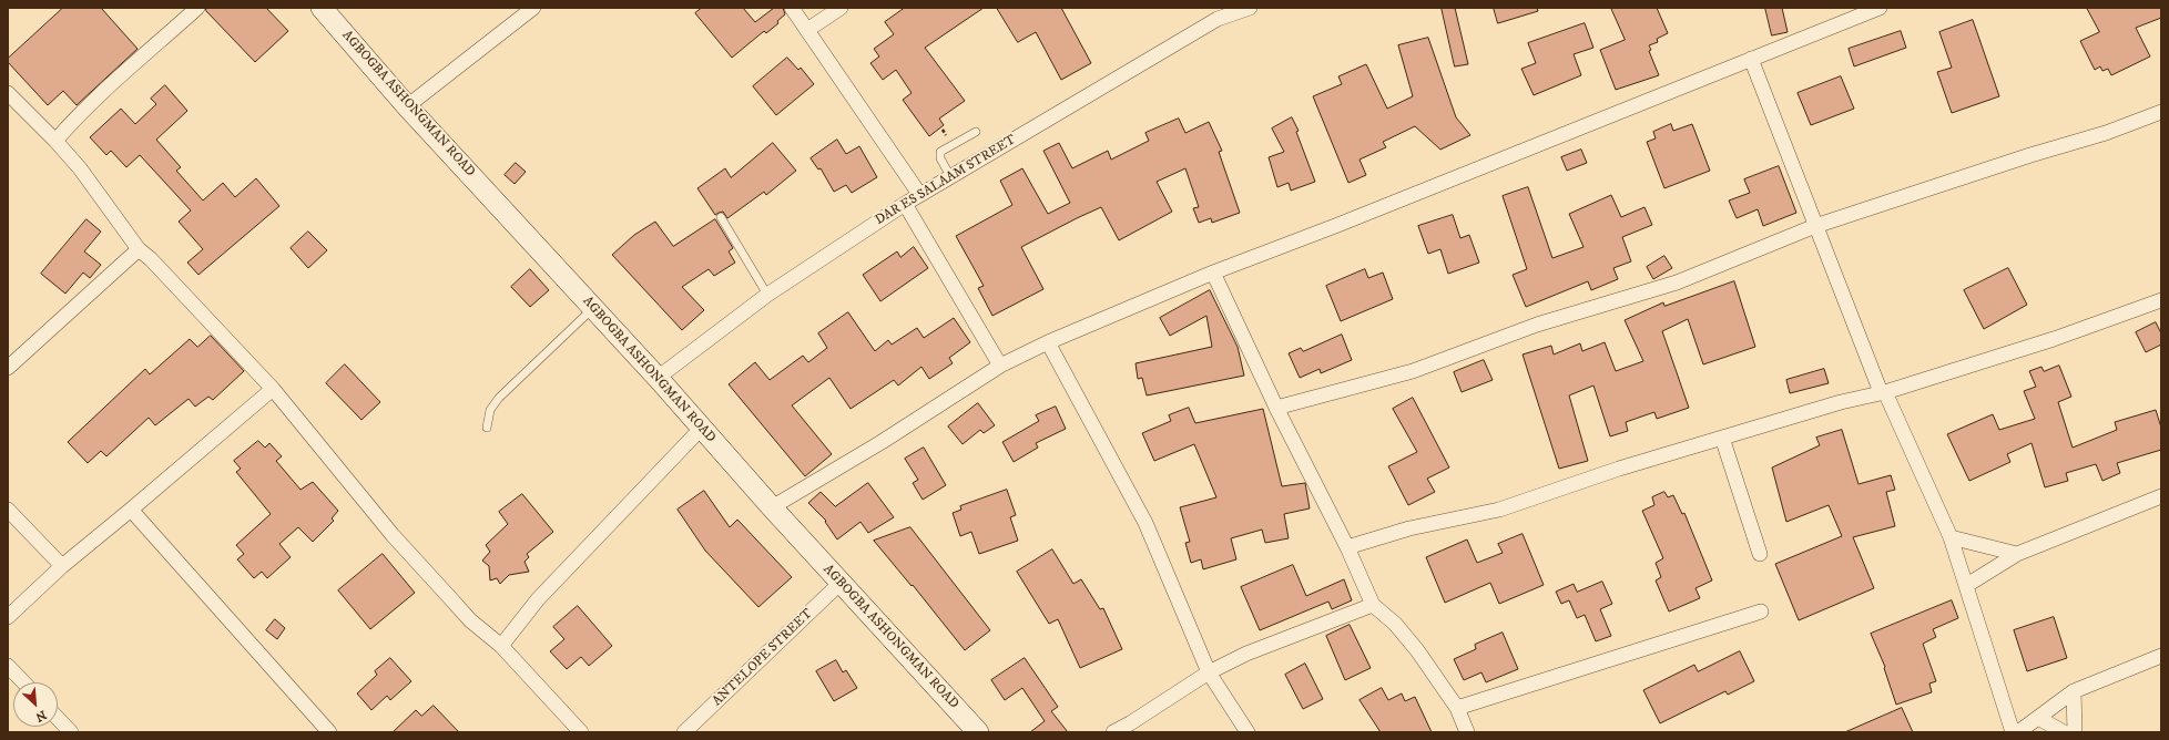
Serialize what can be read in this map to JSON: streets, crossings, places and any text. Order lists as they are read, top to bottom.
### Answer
{
  "streets": {
    "street": ["AGBOGBA ASHONGMAN ROAD", "DAR ES SALAAM STREET", "ANTELOPE STREET"]
  },
  "crossings": [
    ["AGBOGBA ASHONGMAN ROAD", "DAR ES SALAAM STREET"],
    ["AGBOGBA ASHONGMAN ROAD", "ANTELOPE STREET"]
  ],
  "north": "bottom right"
}
